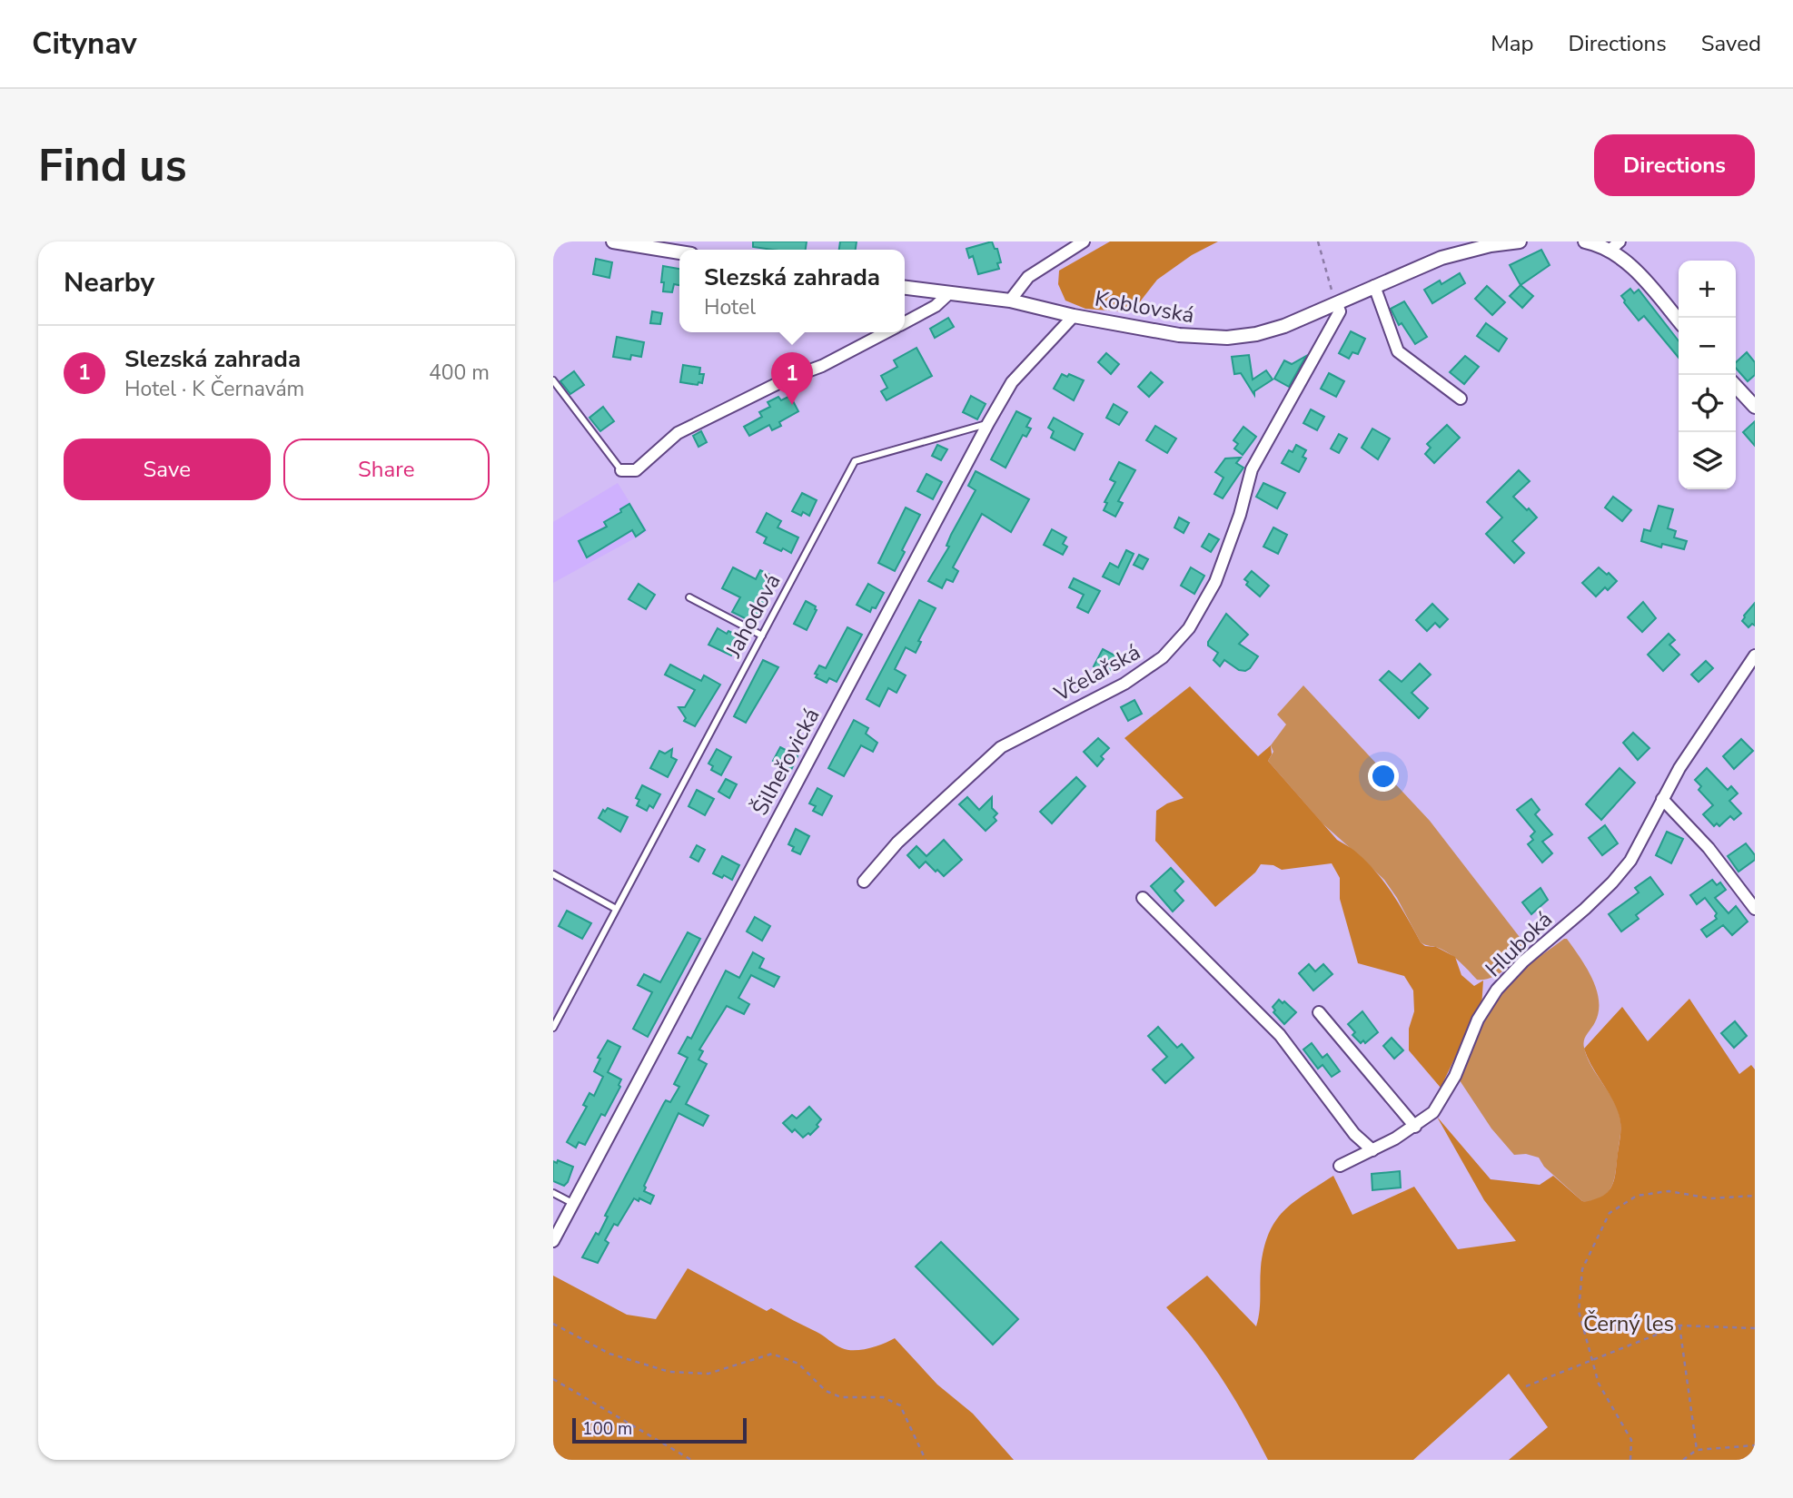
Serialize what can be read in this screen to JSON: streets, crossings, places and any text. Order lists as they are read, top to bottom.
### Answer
{
  "streets": {
    "street": [
      "Koblovská",
      "Včelařská",
      "Šilheřovická",
      "Hluboká"
    ],
    "lane": ["Jahodová"]
  },
  "crossings": [
    ["Koblovská", "Včelařská"],
    ["Koblovská", "Šilheřovická"],
    ["Jahodová", "Šilheřovická"]
  ],
  "parks": ["Černý les"],
  "scale_bar": "100 m",
  "page": {
    "header": "Citynav",
    "nav": ["Map", "Directions", "Saved"],
    "buttons": [
      "Directions",
      ["Save", "Share"]
    ],
    "title": "Find us",
    "heading": "Nearby",
    "popup": ["Slezská zahrada", "Hotel"],
    "map_buttons": ["+", "−"],
    "list": [
      {
        "mark": "1",
        "name": "Slezská zahrada",
        "note": "Hotel · K Černavám",
        "value": "400 m"
      }
    ],
    "pins": "1",
    "scale": "100 m"
  }
}
